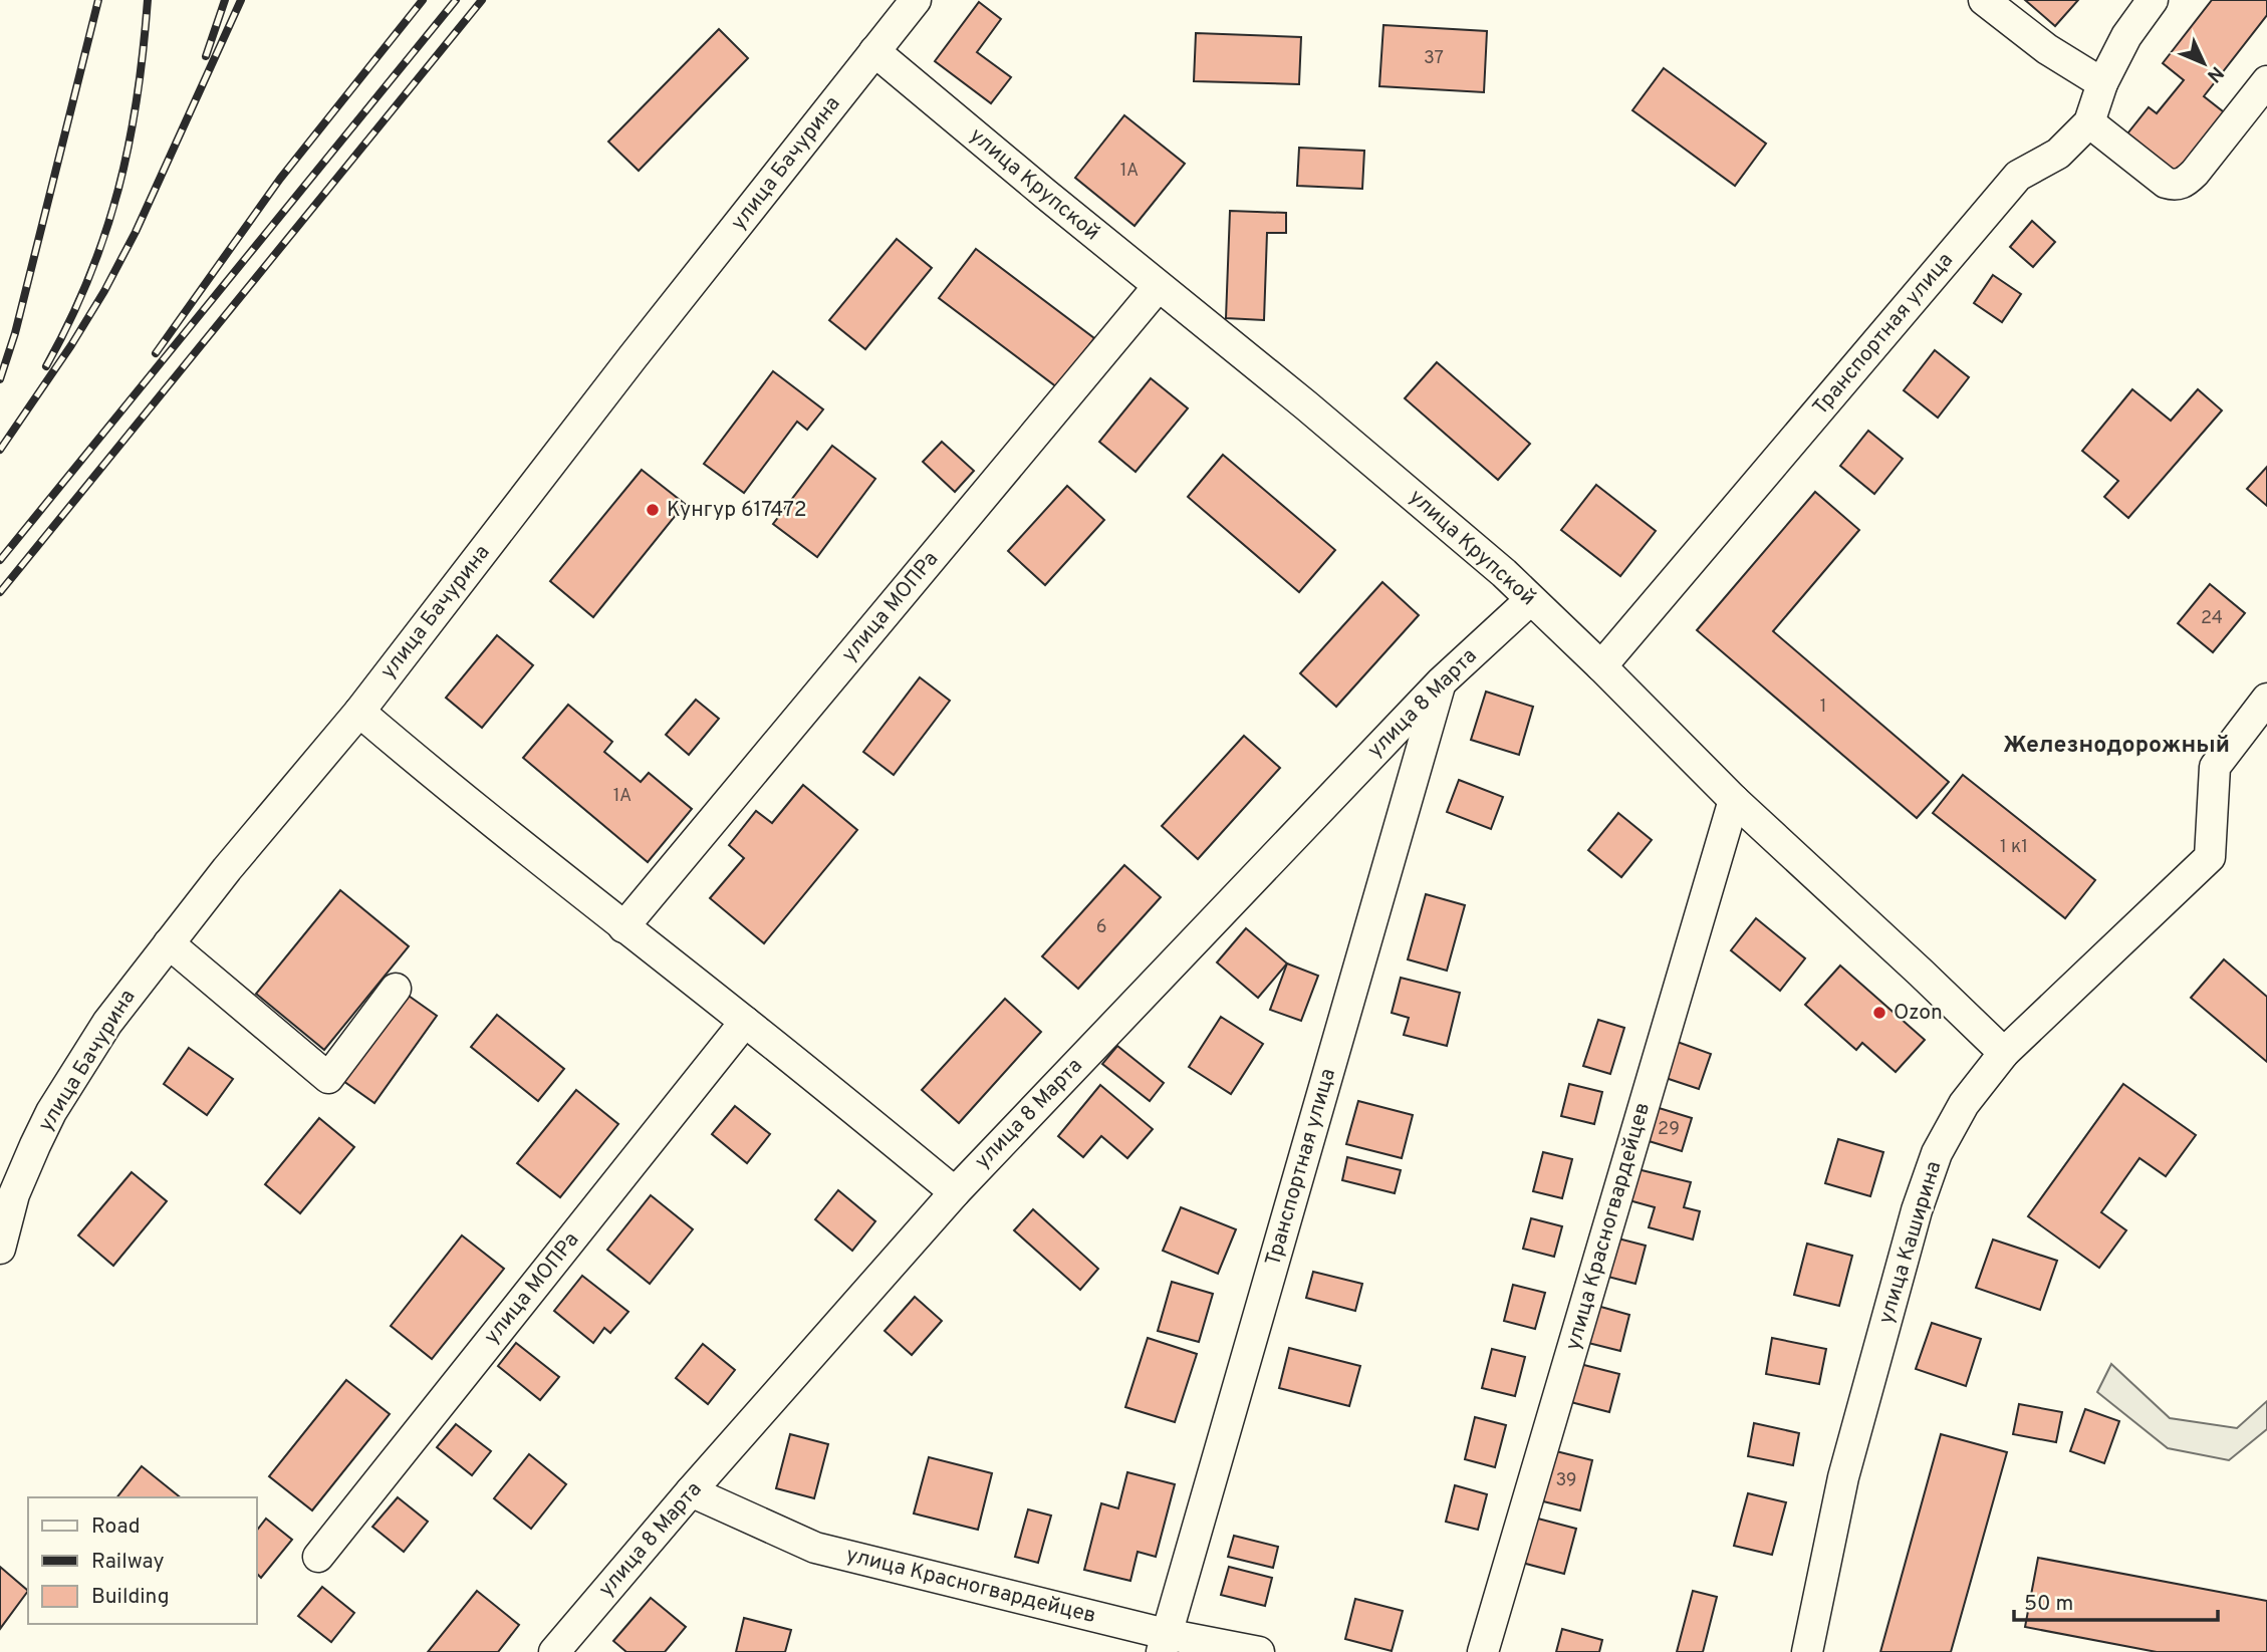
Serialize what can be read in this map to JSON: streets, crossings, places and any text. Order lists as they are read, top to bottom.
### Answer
{
  "streets": {
    "street": [
      "улица Бачурина",
      "улица Крупской",
      "Транспортная улица",
      "улица МОПРа",
      "улица 8 Марта",
      "улица Красногвардейцев",
      "улица Каширина"
    ]
  },
  "crossings": [
    ["улица Бачурина", "улица Крупской"],
    ["улица Крупской", "Транспортная улица"],
    ["улица Крупской", "улица МОПРа"],
    ["улица Крупской", "улица 8 Марта"],
    ["улица Крупской", "улица Красногвардейцев"],
    ["улица Крупской", "улица Каширина"],
    ["Транспортная улица", "улица 8 Марта"],
    ["Транспортная улица", "улица Красногвардейцев"],
    ["улица 8 Марта", "улица Красногвардейцев"]
  ],
  "districts": ["Железнодорожный"],
  "places": ["Кунгур 617472", "Ozon"],
  "house_numbers": [
    "37",
    "1А",
    "24",
    "1",
    "1А",
    "1 к1",
    "6",
    "29",
    "39"
  ],
  "legend": ["Road", "Railway", "Building"],
  "scale_bar": "50 m",
  "north": "bottom right"
}
